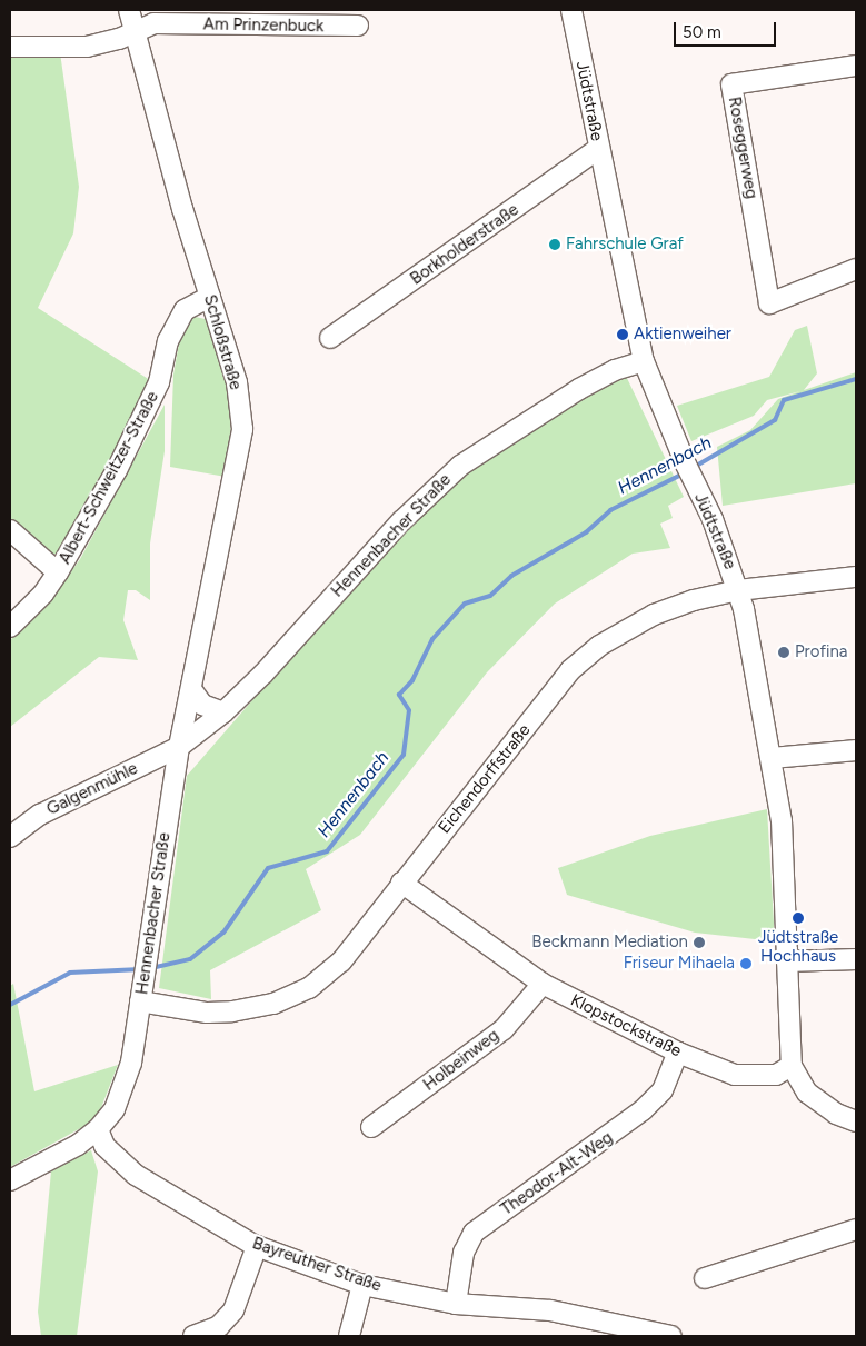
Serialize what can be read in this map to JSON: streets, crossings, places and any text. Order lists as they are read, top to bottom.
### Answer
{
  "streets": {
    "street": [
      "Am Prinzenbuck",
      "Jüdtstraße",
      "Roseggerweg",
      "Borkholderstraße",
      "Schloßstraße",
      "Albert-Schweitzer-Straße",
      "Hennenbacher Straße",
      "Eichendorffstraße",
      "Galgenmühle",
      "Klopstockstraße",
      "Holbeinweg",
      "Theodor-Alt-Weg",
      "Bayreuther Straße"
    ]
  },
  "crossings": [
    ["Am Prinzenbuck", "Schloßstraße"],
    ["Jüdtstraße", "Borkholderstraße"],
    ["Jüdtstraße", "Hennenbacher Straße"],
    ["Jüdtstraße", "Eichendorffstraße"],
    ["Jüdtstraße", "Klopstockstraße"],
    ["Schloßstraße", "Albert-Schweitzer-Straße"],
    ["Schloßstraße", "Hennenbacher Straße"],
    ["Schloßstraße", "Galgenmühle"],
    ["Hennenbacher Straße", "Eichendorffstraße"],
    ["Hennenbacher Straße", "Galgenmühle"],
    ["Hennenbacher Straße", "Bayreuther Straße"],
    ["Eichendorffstraße", "Klopstockstraße"],
    ["Klopstockstraße", "Holbeinweg"],
    ["Klopstockstraße", "Theodor-Alt-Weg"],
    ["Theodor-Alt-Weg", "Bayreuther Straße"]
  ],
  "water": ["Hennenbach"],
  "places": [
    "Fahrschule Graf",
    "Aktienweiher",
    "Profina",
    "Jüdtstraße Hochhaus",
    "Beckmann Mediation",
    "Friseur Mihaela"
  ],
  "scale_bar": "50 m"
}
